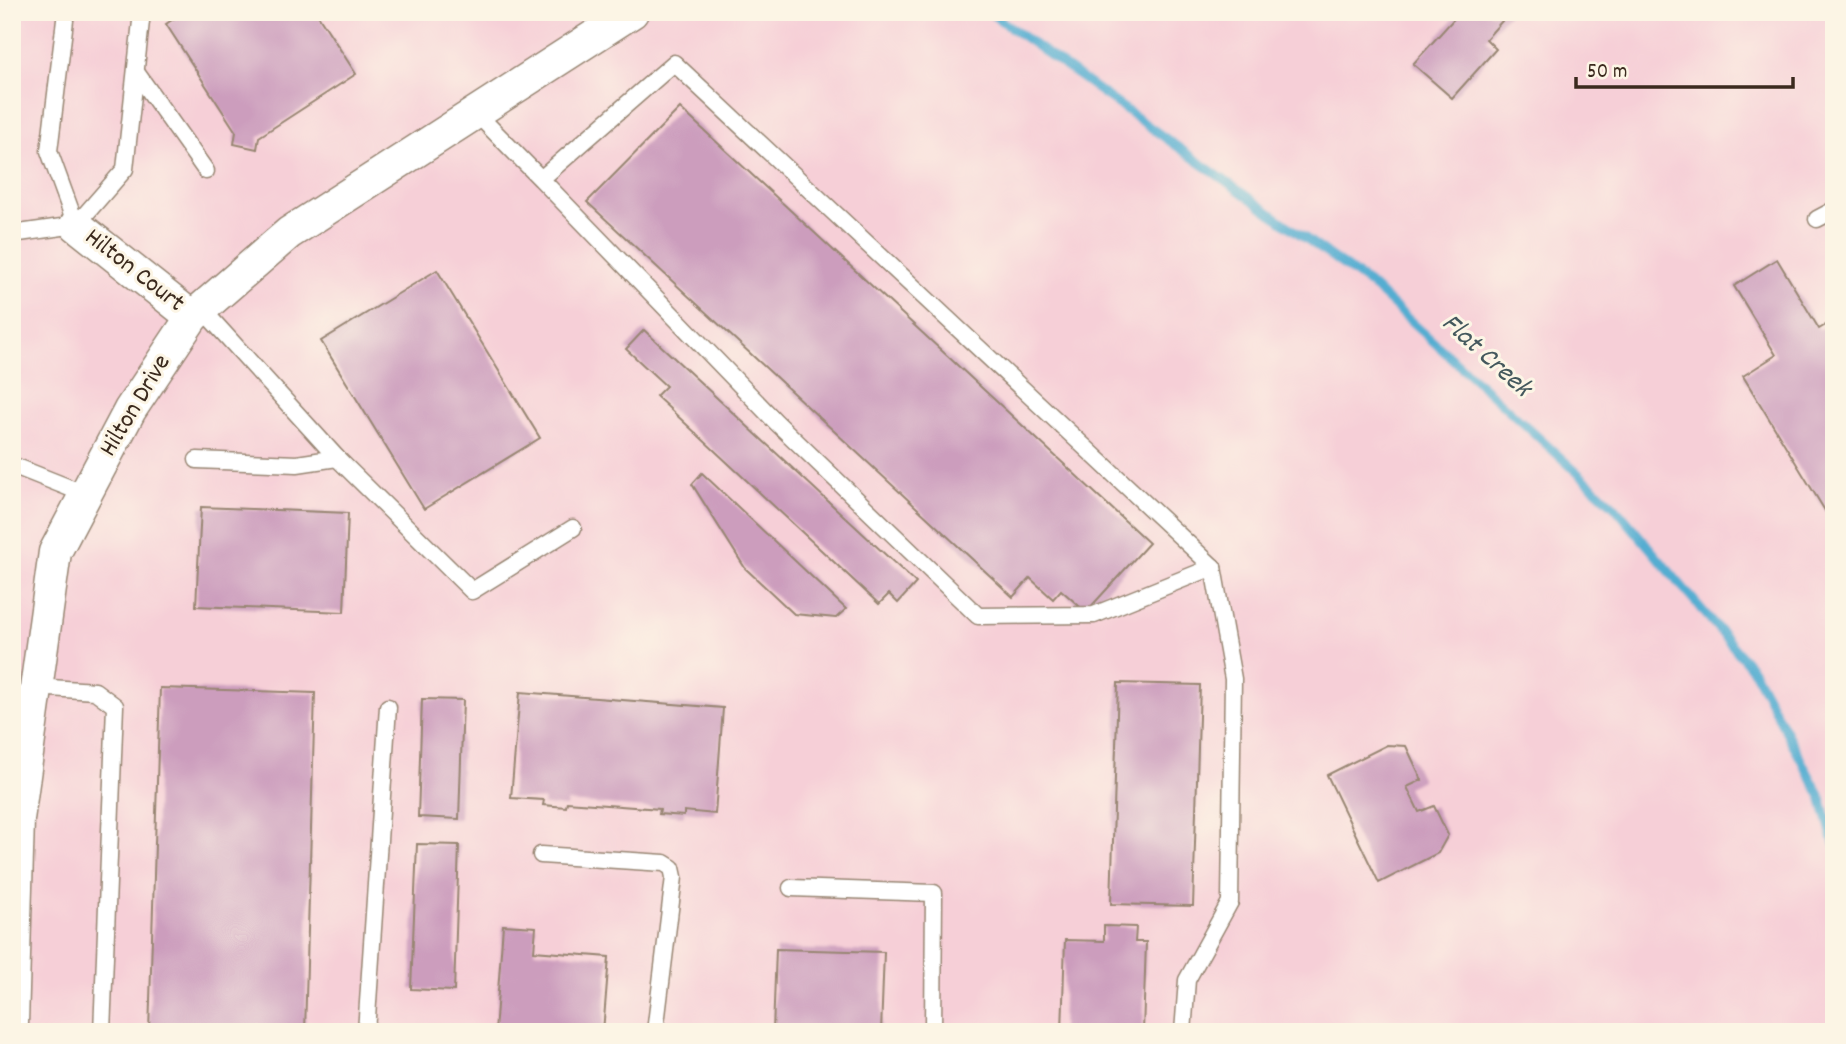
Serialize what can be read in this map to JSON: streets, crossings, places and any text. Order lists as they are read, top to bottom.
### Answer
{
  "streets": {
    "street": ["Hilton Court", "Hilton Drive"]
  },
  "crossings": [
    ["Hilton Court", "Hilton Drive"]
  ],
  "water": ["Flat Creek"],
  "scale_bar": "50 m"
}
